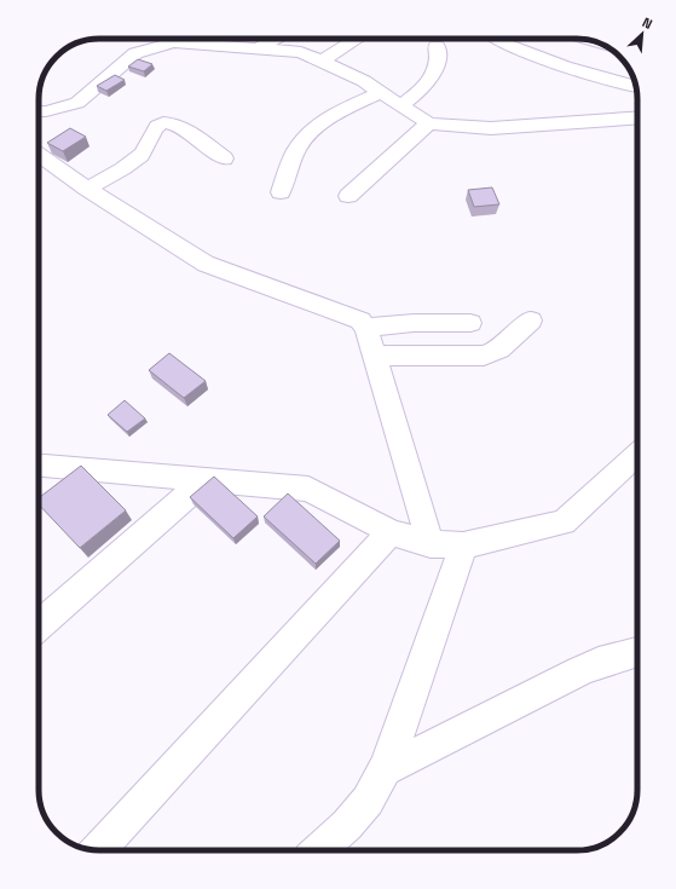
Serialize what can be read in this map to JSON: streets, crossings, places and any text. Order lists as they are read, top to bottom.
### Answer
{
  "north": "top right"
}
